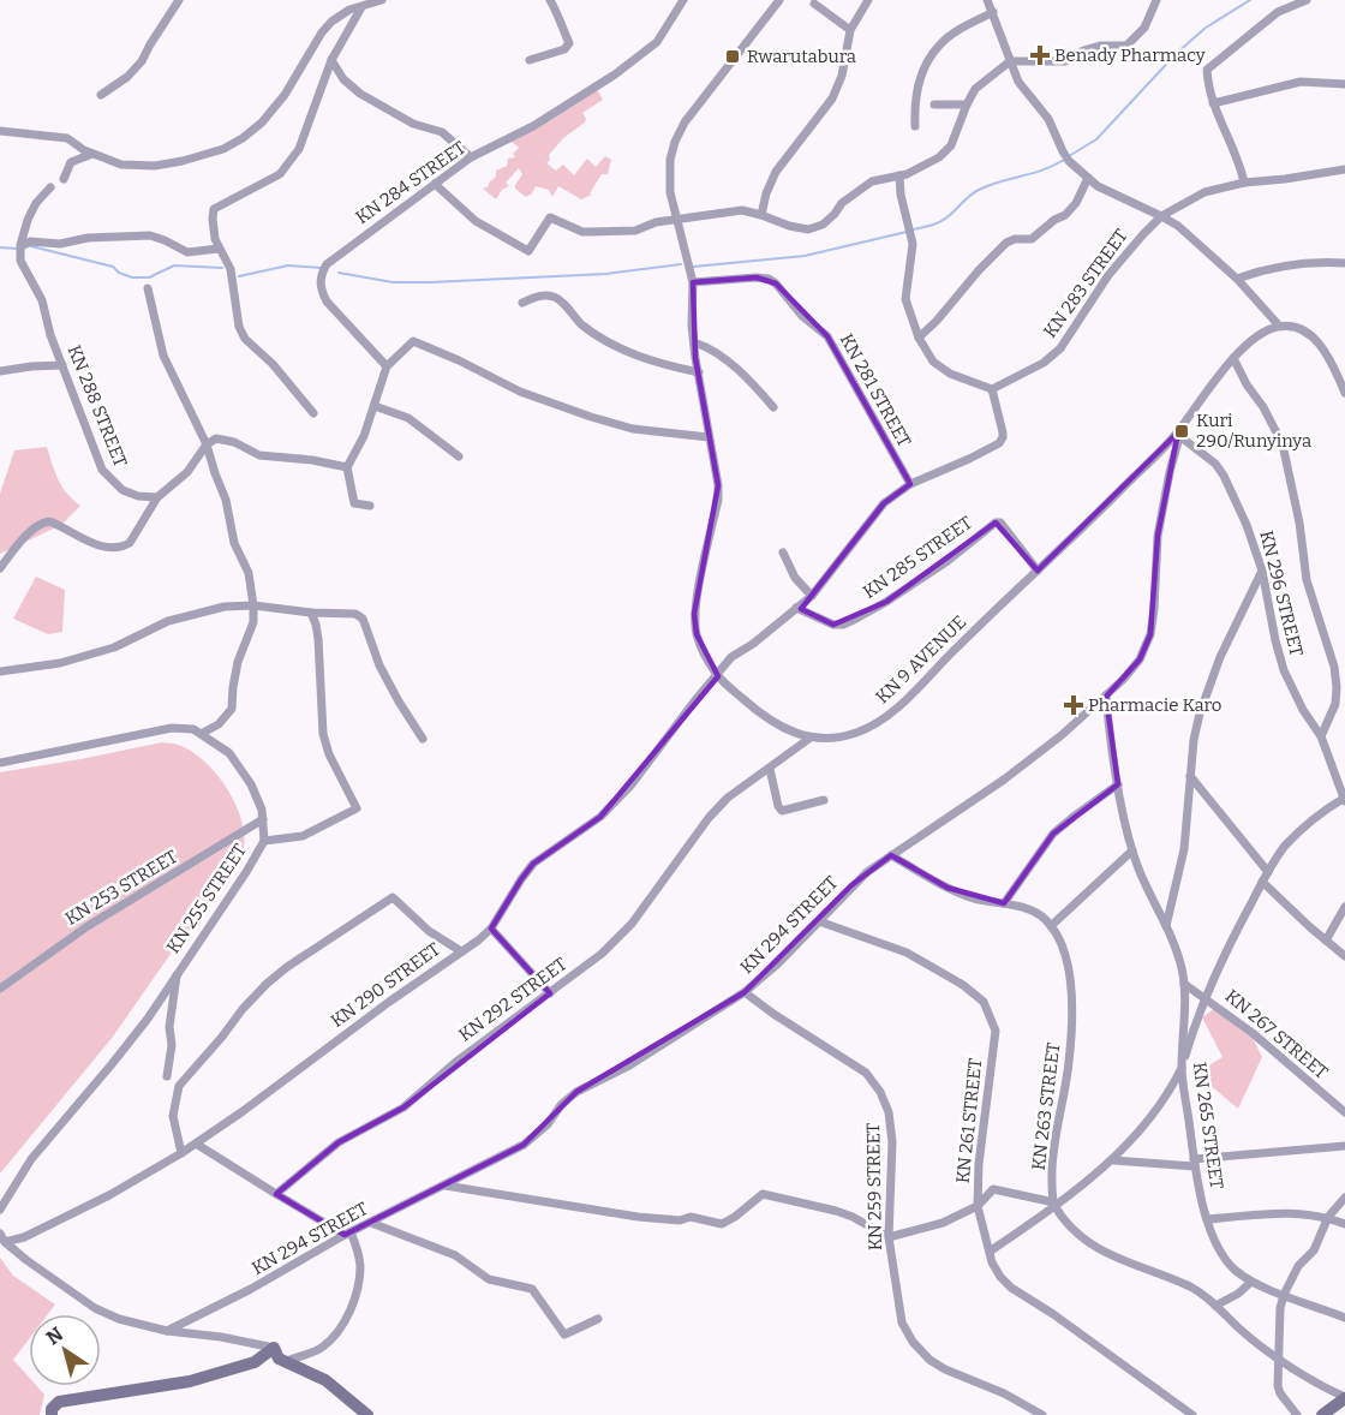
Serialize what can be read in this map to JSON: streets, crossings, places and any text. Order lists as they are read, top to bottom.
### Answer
{
  "streets": {
    "street": [
      "KN 284 STREET",
      "KN 283 STREET",
      "KN 281 STREET",
      "KN 288 STREET",
      "KN 285 STREET",
      "KN 296 STREET",
      "KN 9 AVENUE",
      "KN 253 STREET",
      "KN 255 STREET",
      "KN 294 STREET",
      "KN 290 STREET",
      "KN 292 STREET",
      "KN 267 STREET",
      "KN 263 STREET",
      "KN 261 STREET",
      "KN 265 STREET",
      "KN 259 STREET"
    ]
  },
  "crossings": [
    ["KN 281 STREET", "KN 9 AVENUE"],
    ["KN 285 STREET", "KN 9 AVENUE"],
    ["KN 296 STREET", "KN 9 AVENUE"],
    ["KN 296 STREET", "KN 294 STREET"],
    ["KN 9 AVENUE", "KN 294 STREET"],
    ["KN 9 AVENUE", "KN 290 STREET"],
    ["KN 9 AVENUE", "KN 292 STREET"],
    ["KN 253 STREET", "KN 255 STREET"],
    ["KN 294 STREET", "KN 261 STREET"],
    ["KN 294 STREET", "KN 265 STREET"],
    ["KN 294 STREET", "KN 259 STREET"],
    ["KN 267 STREET", "KN 265 STREET"]
  ],
  "places": {
    "health": ["Benady Pharmacy", "Pharmacie Karo"],
    "transit": ["Rwarutabura", "Kuri 290/Runyinya"]
  },
  "north": "top left"
}
